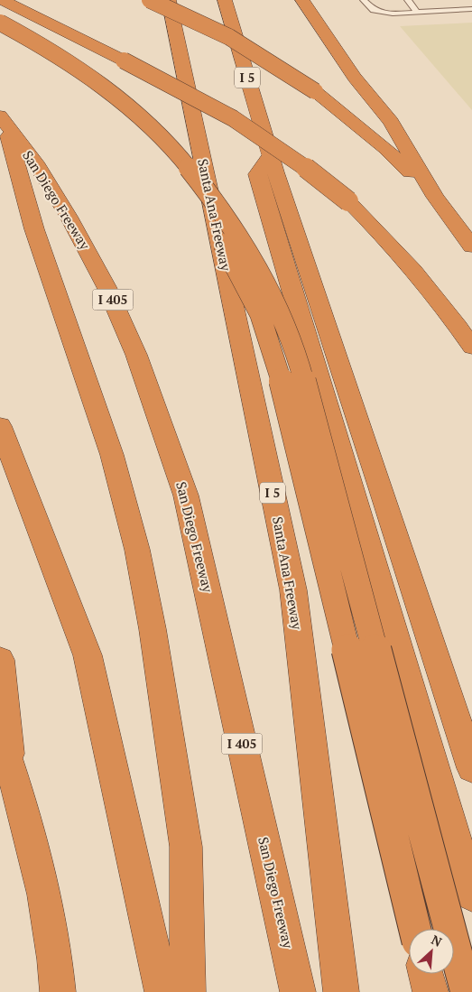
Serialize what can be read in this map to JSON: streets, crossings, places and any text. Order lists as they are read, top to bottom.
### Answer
{
  "streets": {
    "highway": [
      "I 5",
      "San Diego Freeway",
      "Santa Ana Freeway",
      "I 405"
    ]
  },
  "north": "top right"
}
